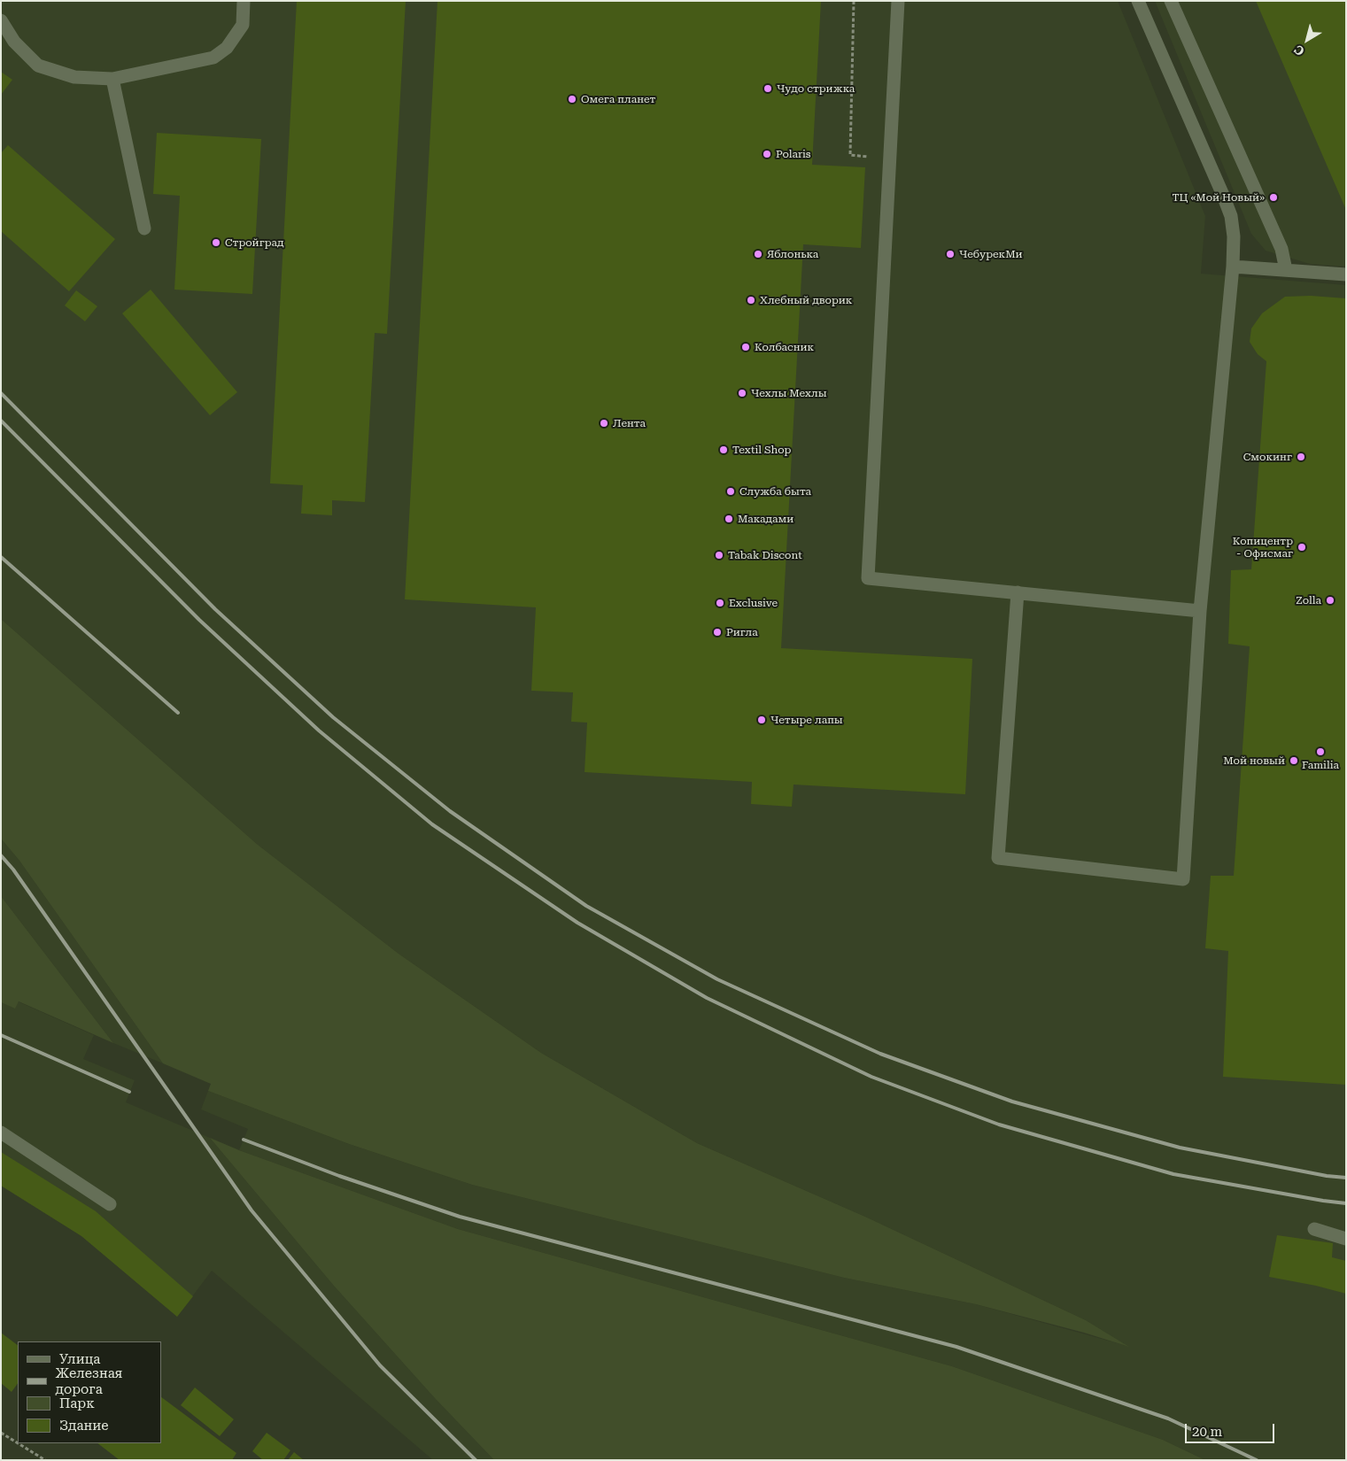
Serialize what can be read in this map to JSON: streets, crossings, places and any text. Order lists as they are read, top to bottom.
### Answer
{
  "places": [
    "Чудо стрижка",
    "Омега планет",
    "Polaris",
    "ТЦ «Мой Новый»",
    "Стройград",
    "Яблонька",
    "ЧебурекМи",
    "Хлебный дворик",
    "Колбасник",
    "Чехлы Мехлы",
    "Лента",
    "Textil Shop",
    "Смокинг",
    "Служба быта",
    "Макадами",
    "Копицентр - Офисмаг",
    "Tabak Discont",
    "Zolla",
    "Exclusive",
    "Ригла",
    "Четыре лапы",
    "Familia",
    "Мой новый"
  ],
  "legend": [
    "Улица",
    "Железная дорога",
    "Парк",
    "Здание"
  ],
  "scale_bar": "20 m",
  "north": "bottom left"
}
